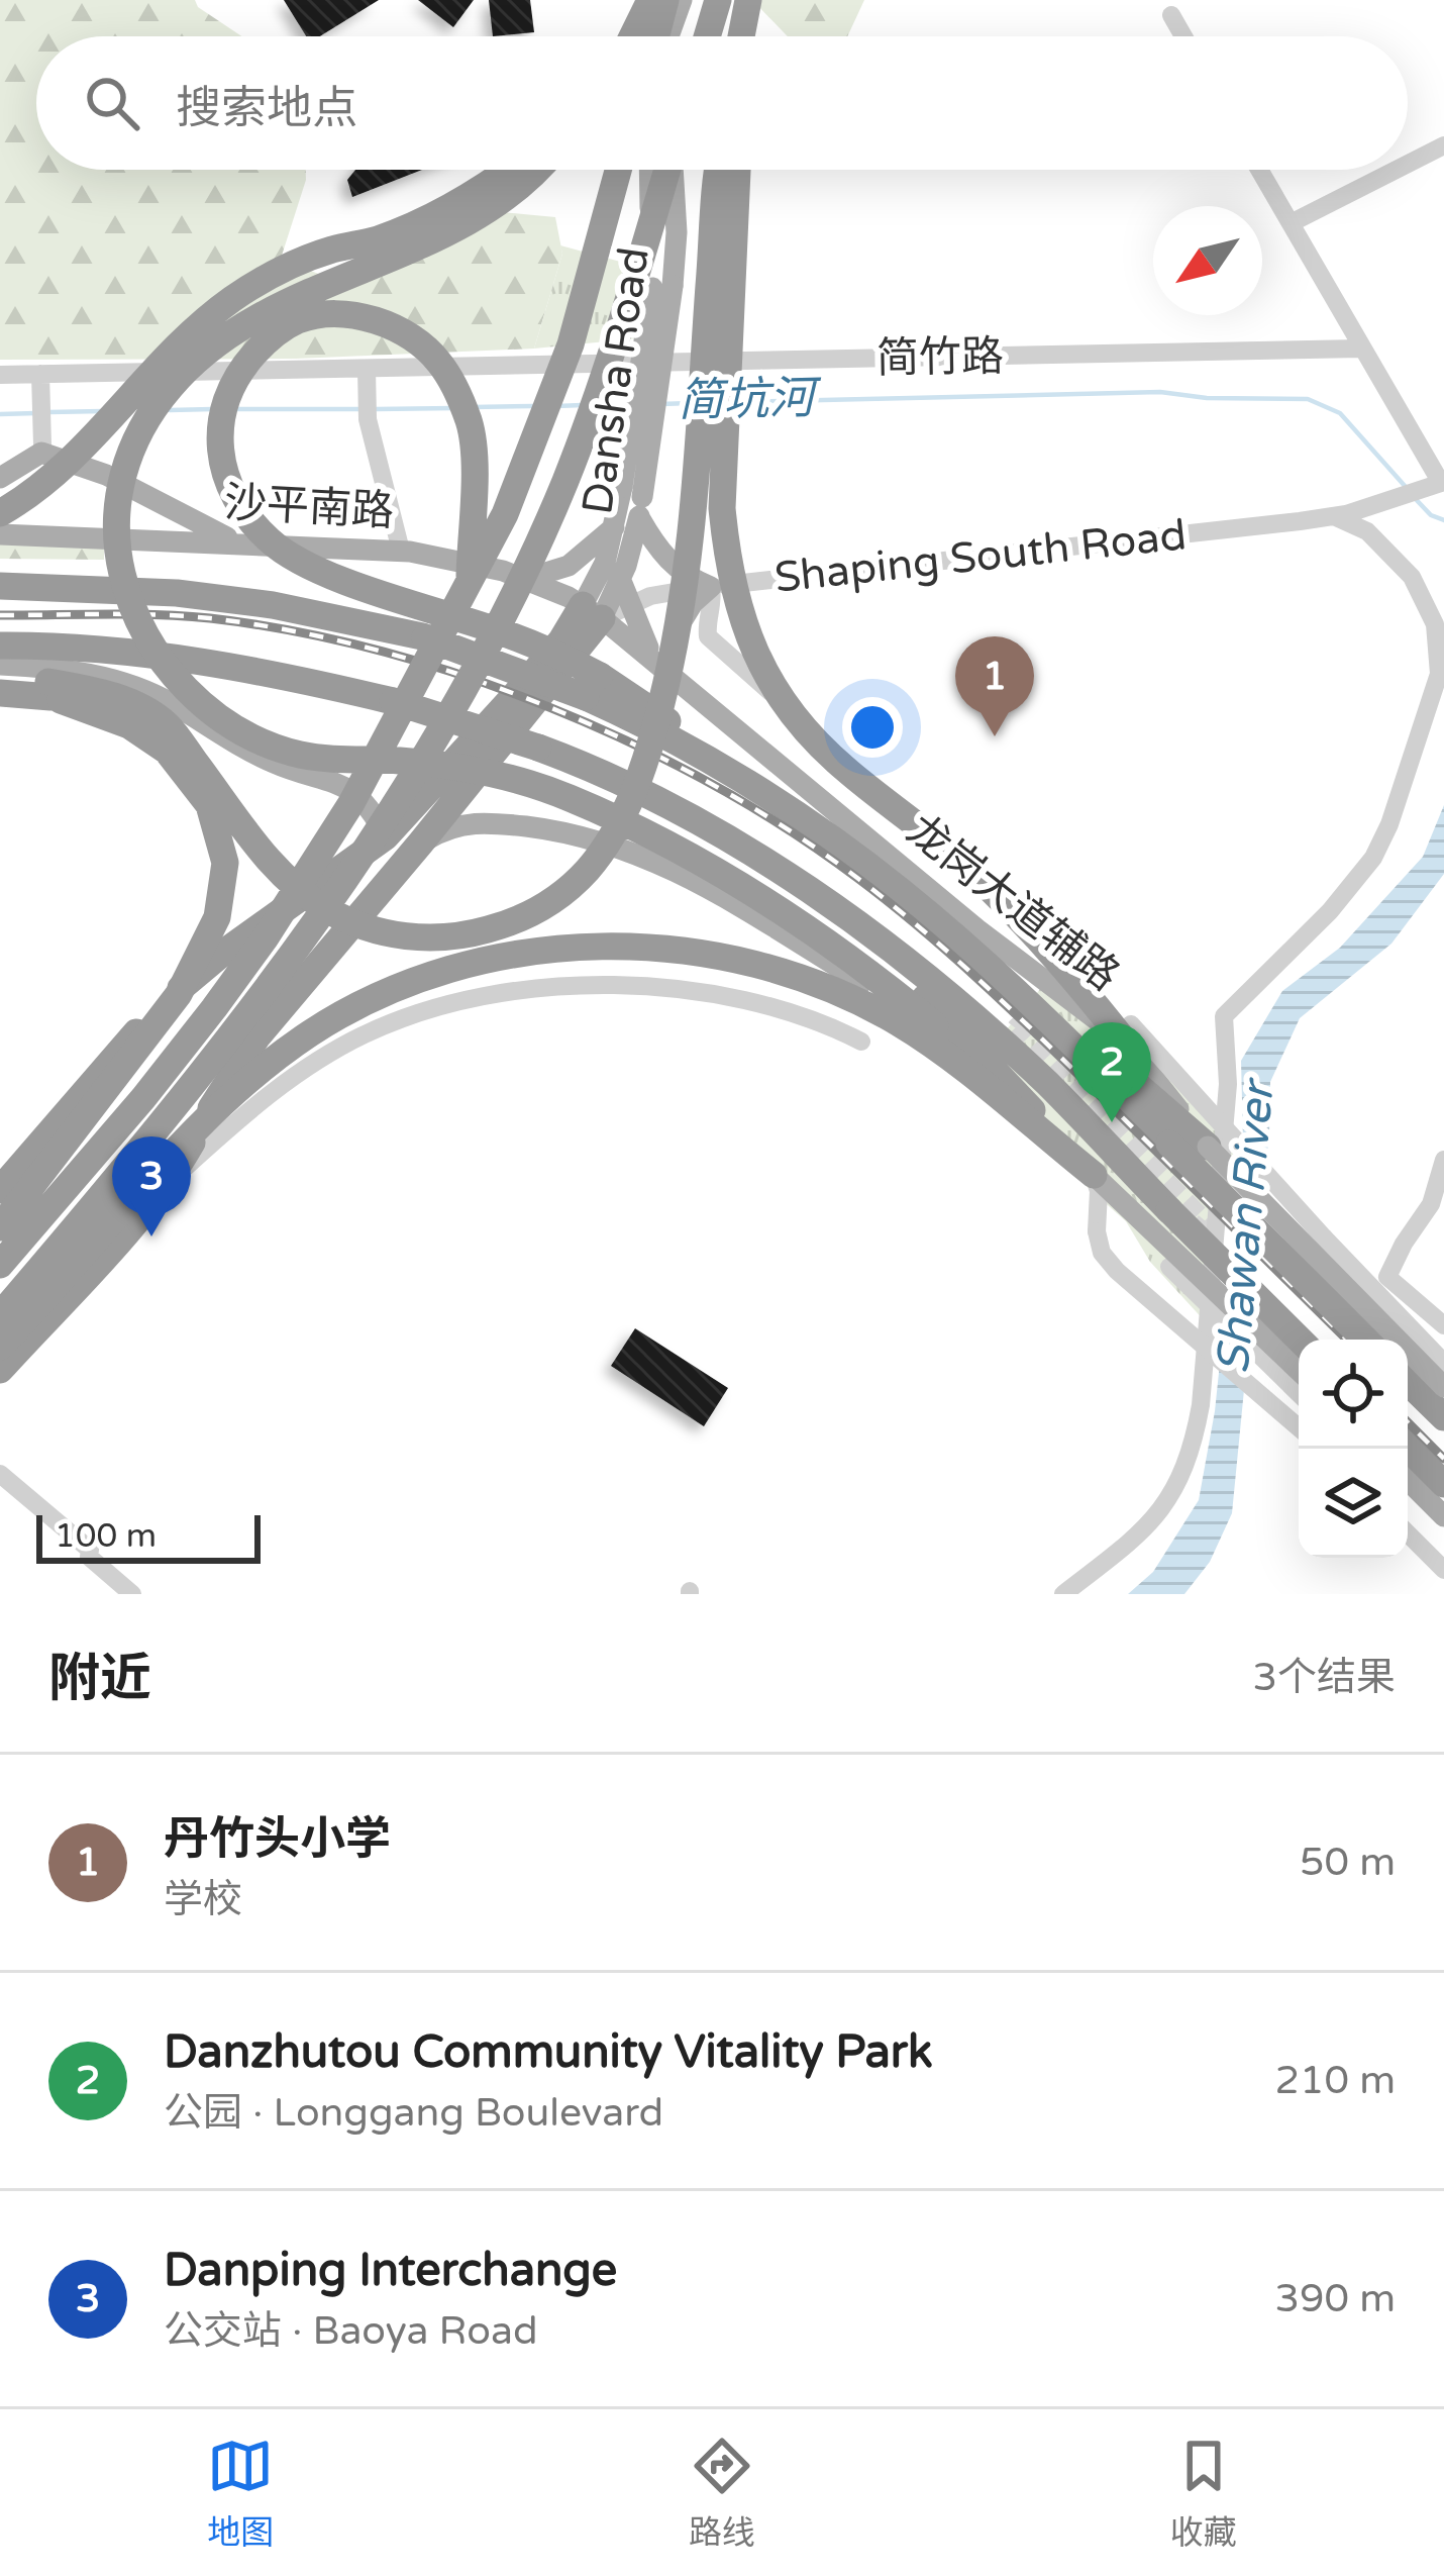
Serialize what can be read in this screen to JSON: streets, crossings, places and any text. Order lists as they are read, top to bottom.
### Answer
{
  "streets": {
    "main road": ["Dansha Road", "沙平南路", "龙岗大道辅路"],
    "street": ["简竹路", "Shaping South Road"]
  },
  "crossings": [
    ["Dansha Road", "沙平南路"],
    ["Dansha Road", "Shaping South Road"],
    ["Dansha Road", "龙岗大道辅路"],
    ["沙平南路", "Shaping South Road"],
    ["沙平南路", "龙岗大道辅路"],
    ["Shaping South Road", "龙岗大道辅路"]
  ],
  "water": ["简坑河", "Shawan River"],
  "scale_bar": "100 m",
  "north": "bottom left",
  "page": {
    "search": "搜索地点",
    "pins": ["1", "2", "3"],
    "scale": "100 m",
    "heading": ["附近", "3个结果"],
    "list": [
      {
        "mark": "1",
        "name": "丹竹头小学",
        "note": "学校",
        "value": "50 m"
      },
      {
        "mark": "2",
        "name": "Danzhutou Community Vitality Park",
        "note": "公园 · Longgang Boulevard",
        "value": "210 m"
      },
      {
        "mark": "3",
        "name": "Danping Interchange",
        "note": "公交站 · Baoya Road",
        "value": "390 m"
      }
    ],
    "nav": ["地图", "路线", "收藏"]
  }
}
